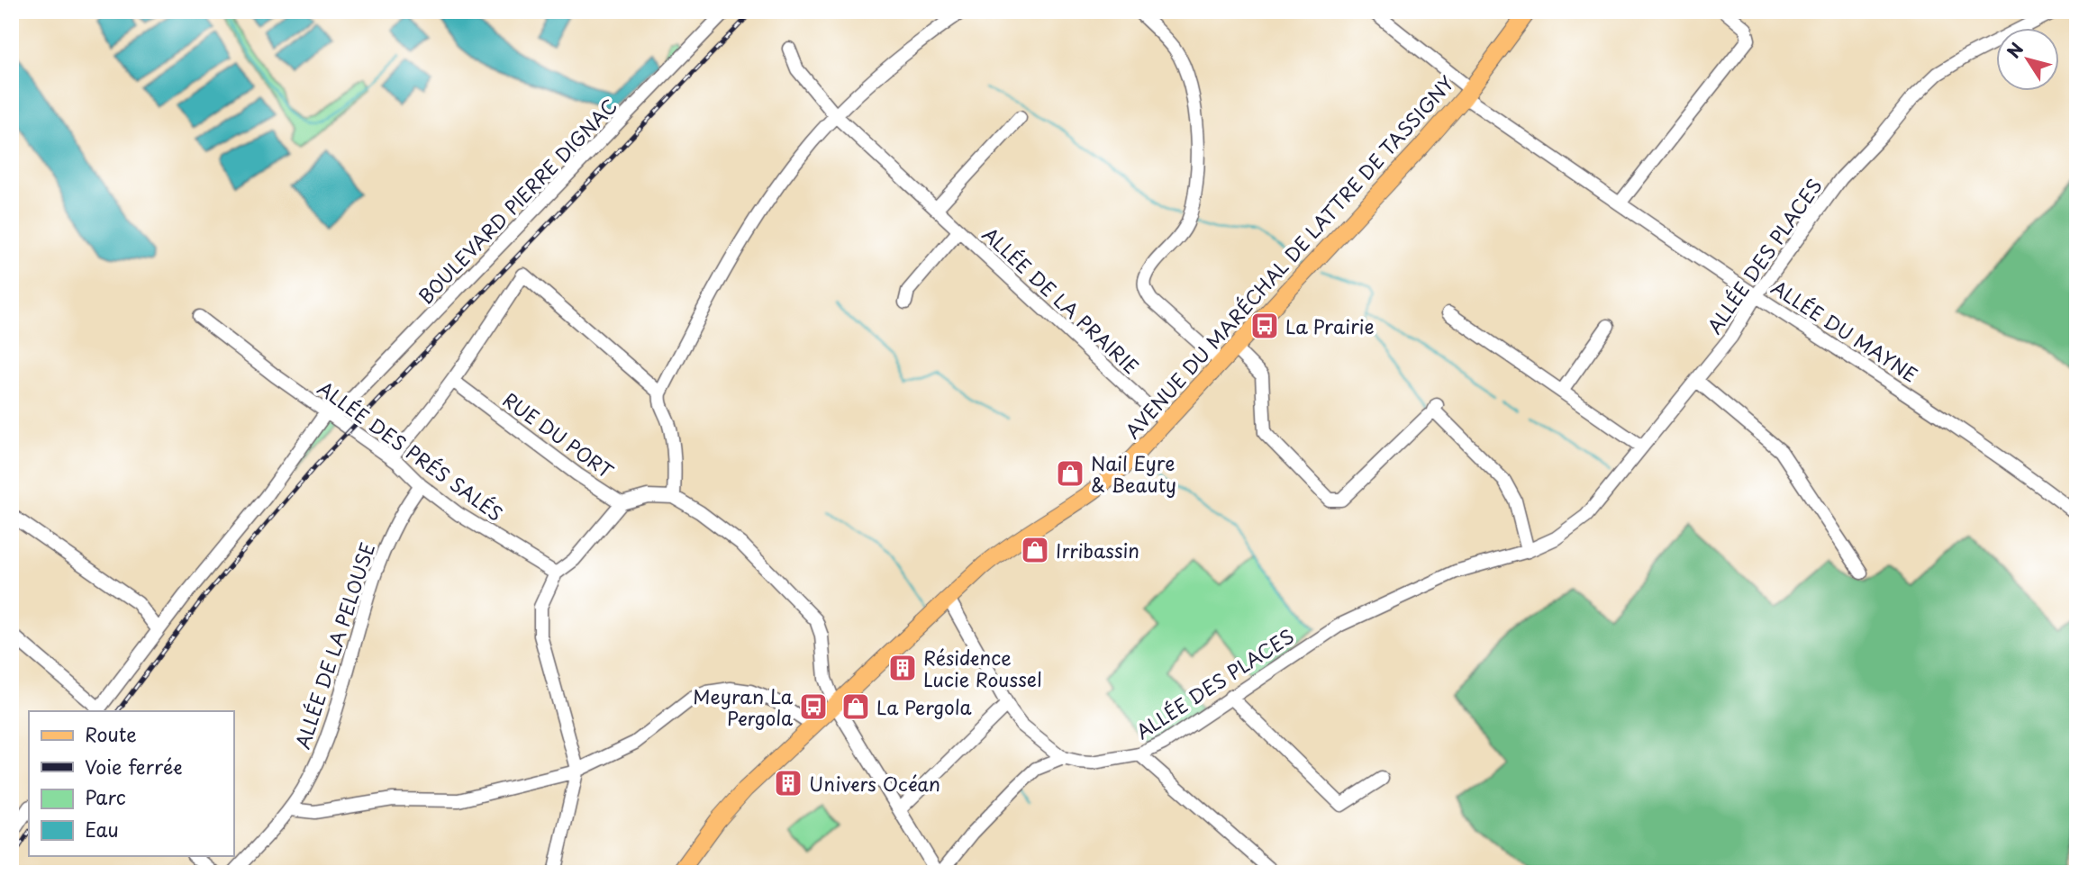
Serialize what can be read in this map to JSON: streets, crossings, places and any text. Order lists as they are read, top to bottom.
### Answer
{
  "streets": {
    "main road": ["AVENUE DU MARÉCHAL DE LATTRE DE TASSIGNY"],
    "street": [
      "BOULEVARD PIERRE DIGNAC",
      "ALLÉE DES PLACES",
      "ALLÉE DE LA PRAIRIE",
      "ALLÉE DU MAYNE",
      "RUE DU PORT",
      "ALLÉE DES PRÉS SALÉS",
      "ALLÉE DE LA PELOUSE"
    ]
  },
  "crossings": [
    ["BOULEVARD PIERRE DIGNAC", "ALLÉE DES PRÉS SALÉS"],
    ["ALLÉE DES PLACES", "ALLÉE DU MAYNE"],
    ["AVENUE DU MARÉCHAL DE LATTRE DE TASSIGNY", "ALLÉE DE LA PRAIRIE"],
    ["AVENUE DU MARÉCHAL DE LATTRE DE TASSIGNY", "ALLÉE DU MAYNE"],
    ["ALLÉE DES PRÉS SALÉS", "ALLÉE DE LA PELOUSE"]
  ],
  "places": {
    "bus stop": ["La Prairie", "Meyran La Pergola"],
    "shop": ["Nail Eyre & Beauty", "Irribassin", "La Pergola"],
    "building": ["Résidence Lucie Roussel", "Univers Océan"]
  },
  "legend": [
    "Route",
    "Voie ferrée",
    "Parc",
    "Eau"
  ],
  "north": "top left"
}
